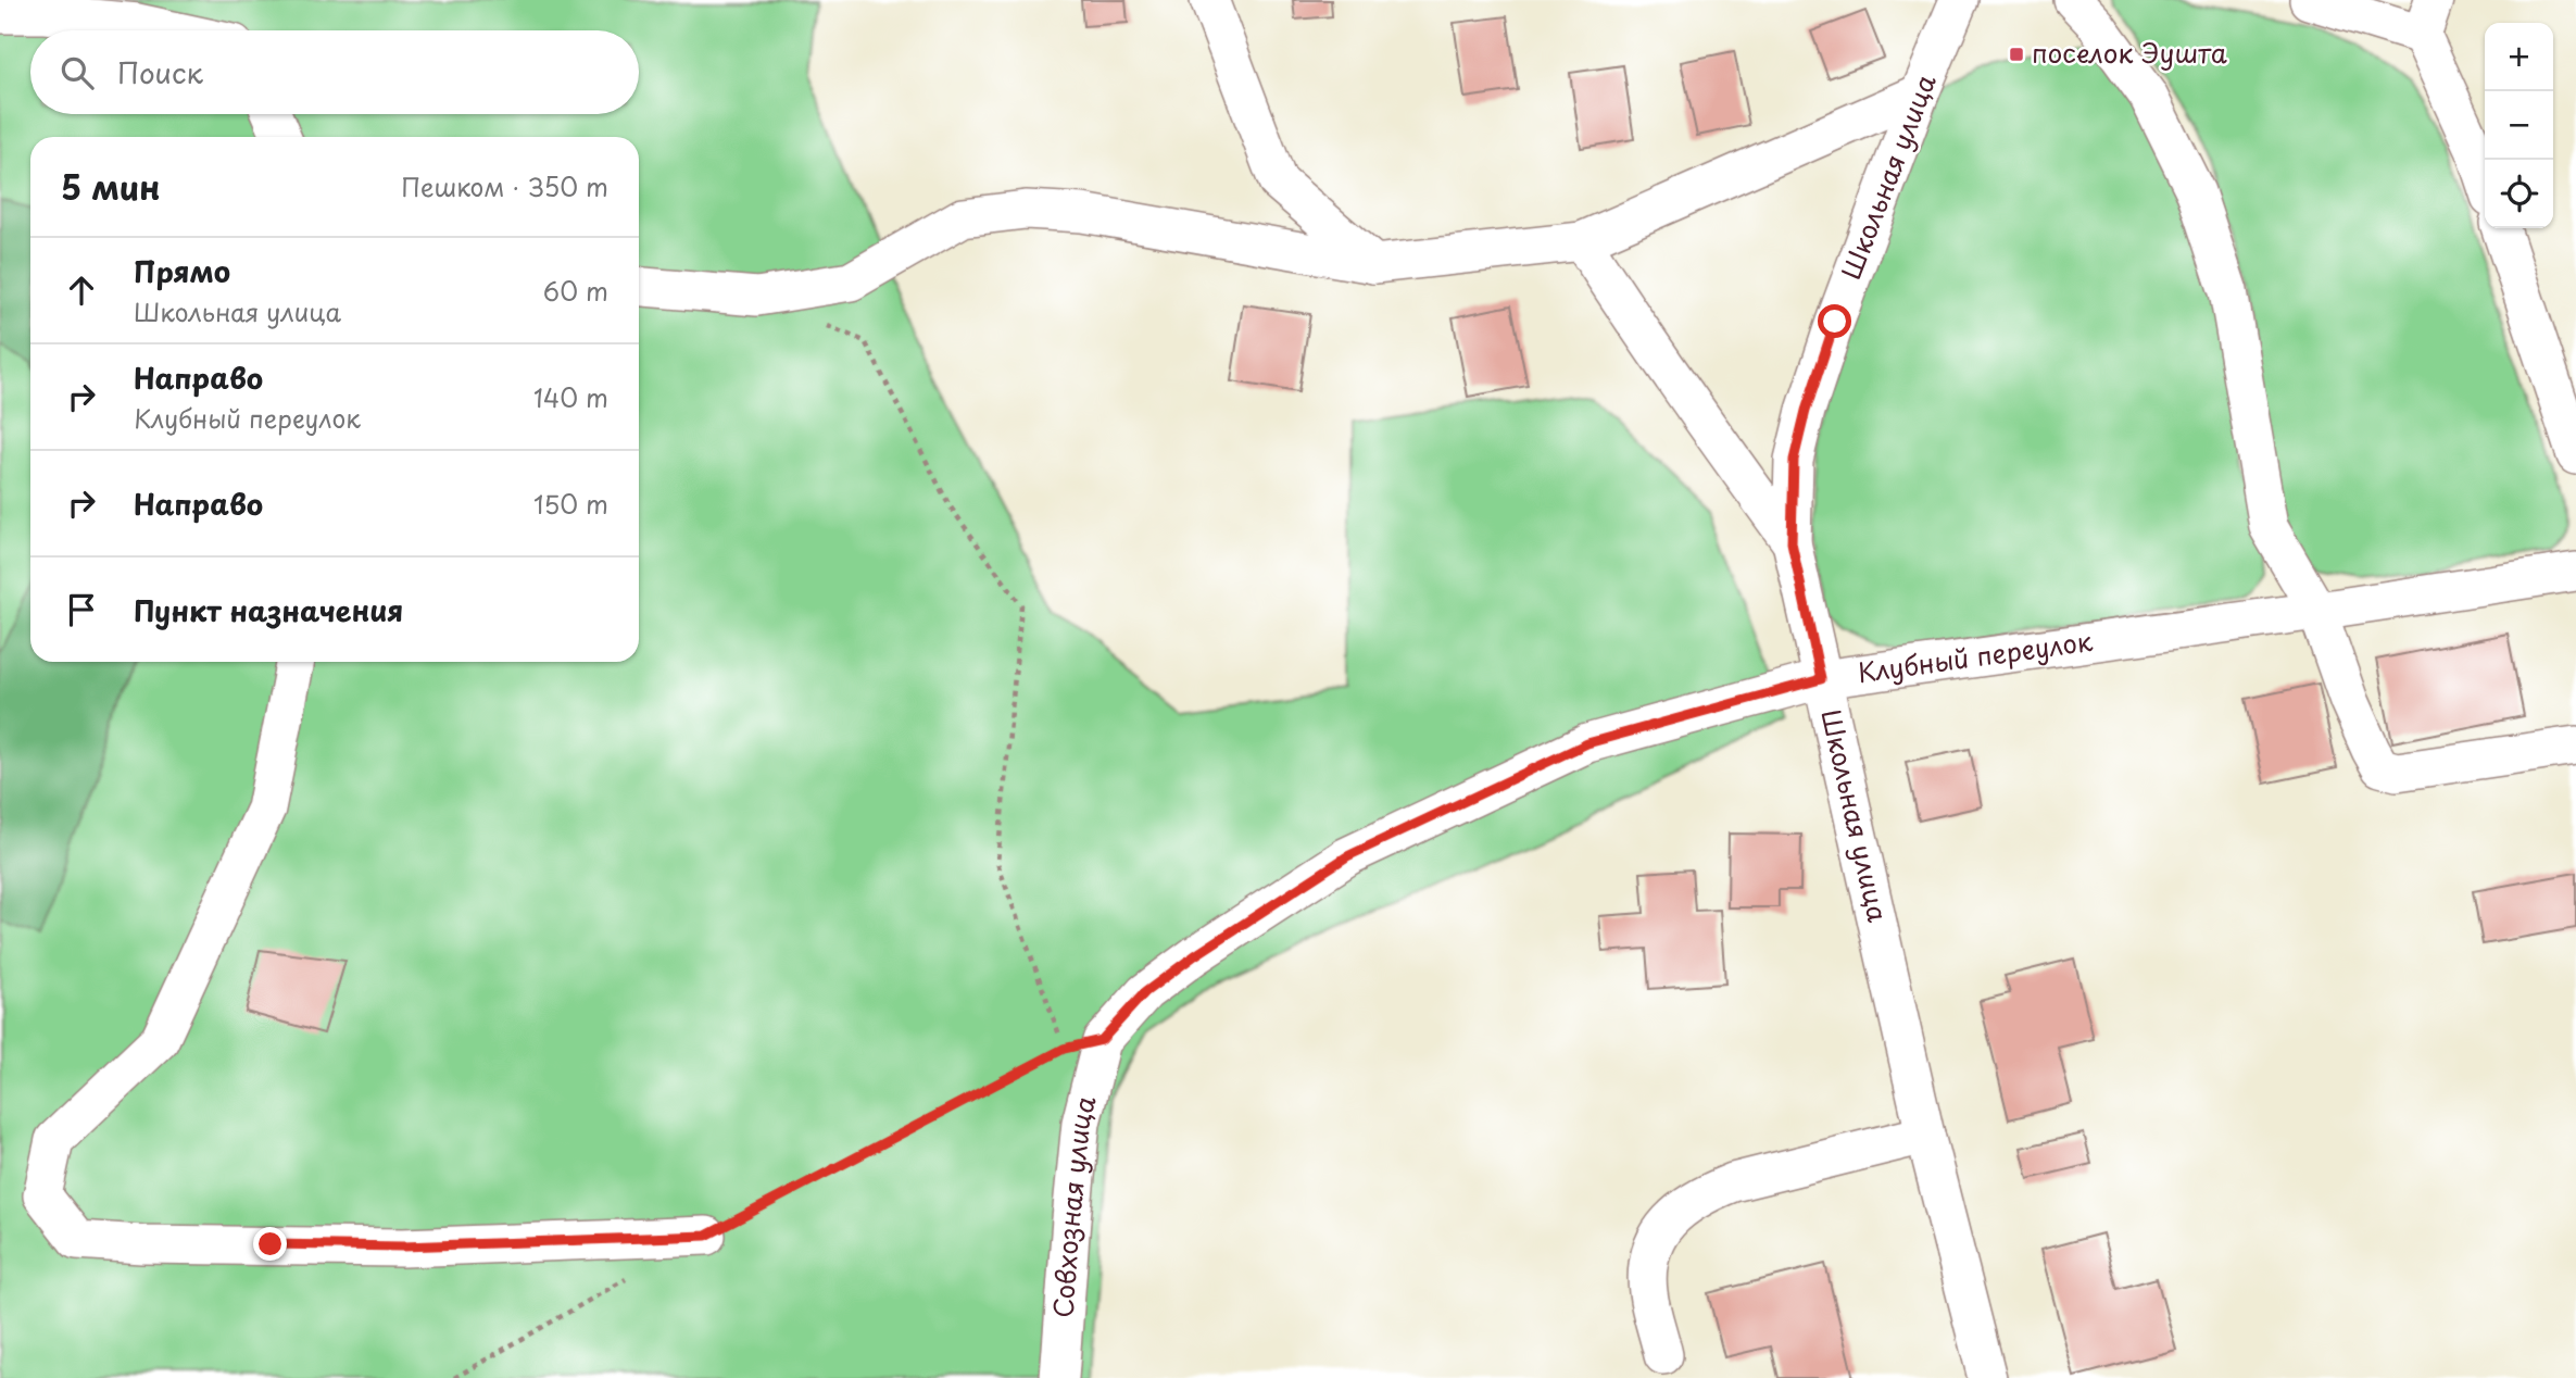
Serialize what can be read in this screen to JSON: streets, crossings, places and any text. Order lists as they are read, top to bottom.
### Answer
{
  "streets": {
    "street": ["Школьная улица", "Клубный переулок", "Совхозная улица"]
  },
  "crossings": [
    ["Школьная улица", "Клубный переулок"],
    ["Клубный переулок", "Совхозная улица"]
  ],
  "places": {
    "transit": ["поселок Эушта"]
  },
  "page": {
    "map_buttons": ["+", "−"],
    "search": "Поиск",
    "heading": ["5 мин", "Пешком · 350 m"],
    "list": [
      ["Прямо", "Школьная улица", "60 m"],
      ["Направо", "Клубный переулок", "140 m"],
      ["Направо", "150 m"],
      "Пункт назначения"
    ]
  }
}
